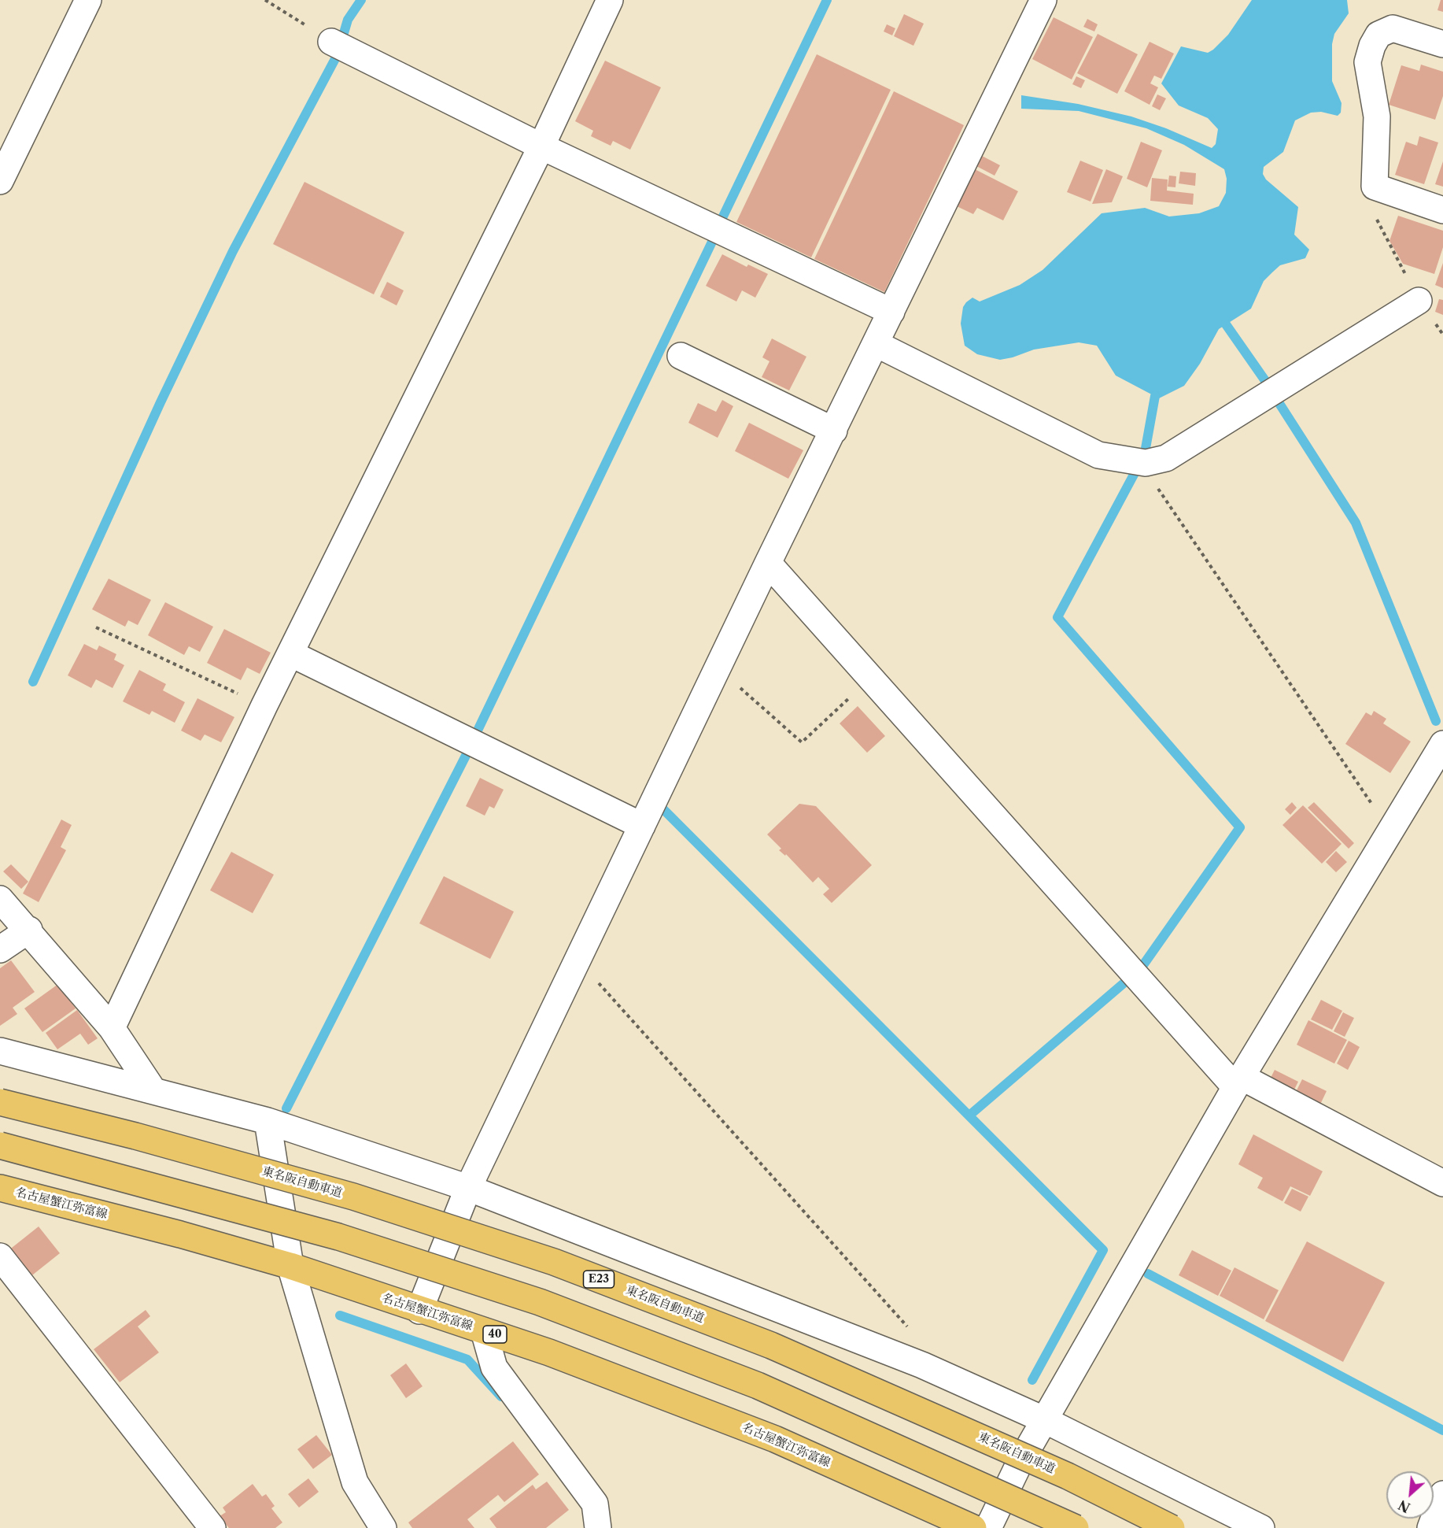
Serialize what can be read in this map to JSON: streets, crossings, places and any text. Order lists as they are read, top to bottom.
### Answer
{
  "streets": {
    "main road": [
      "東名阪自動車道",
      "名古屋蟹江弥富線",
      "E23",
      "40"
    ]
  },
  "north": "bottom left"
}
